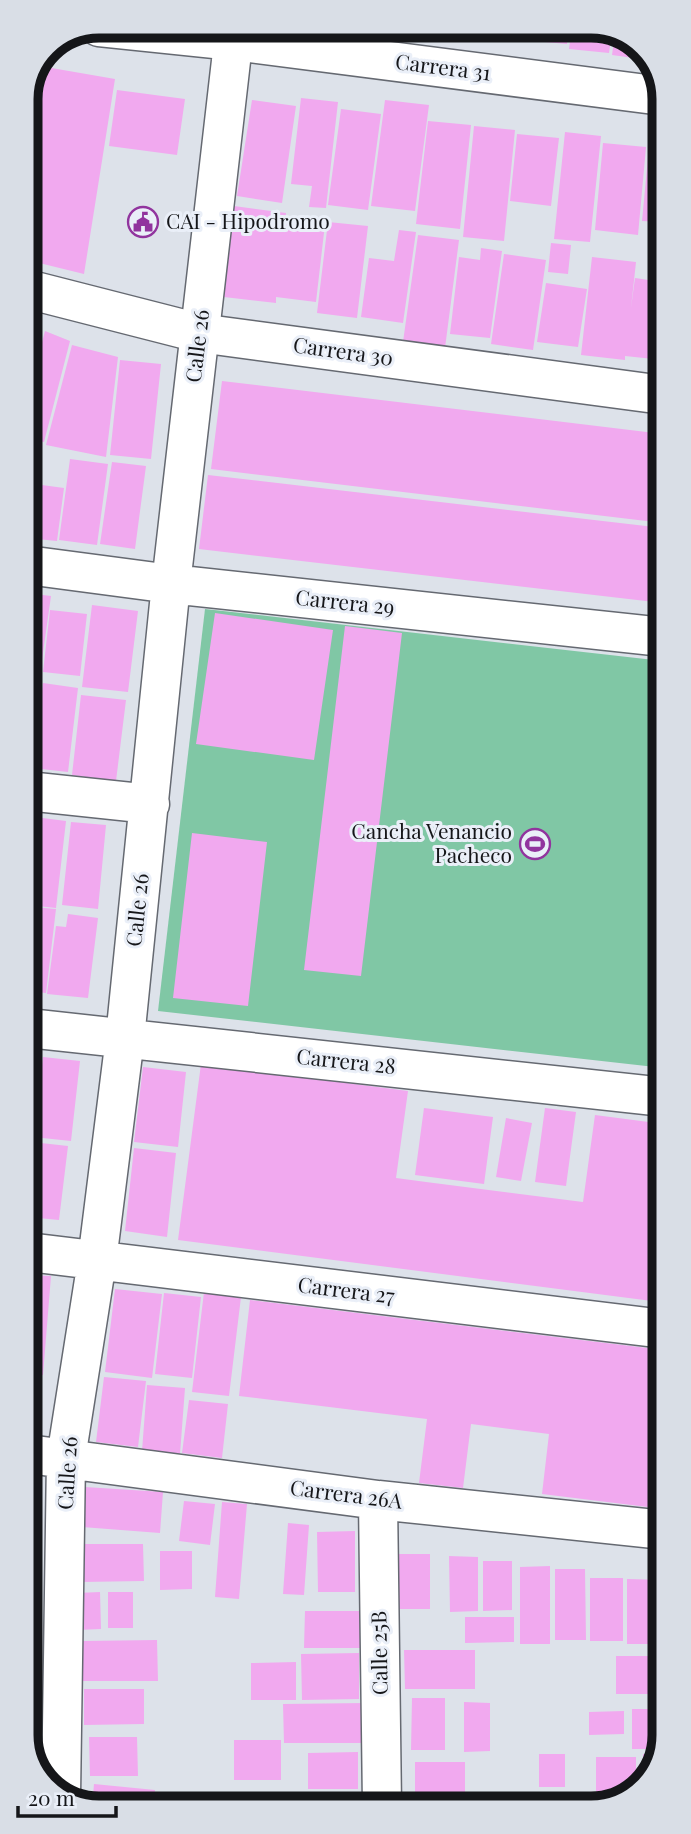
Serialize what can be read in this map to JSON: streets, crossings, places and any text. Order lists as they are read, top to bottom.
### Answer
{
  "streets": {
    "street": [
      "Carrera 31",
      "Calle 26",
      "Carrera 30",
      "Carrera 29",
      "Carrera 28",
      "Carrera 27",
      "Carrera 26A",
      "Calle 25B"
    ]
  },
  "crossings": [
    ["Calle 26", "Carrera 30"],
    ["Calle 26", "Carrera 29"],
    ["Calle 26", "Carrera 28"],
    ["Calle 26", "Carrera 27"],
    ["Calle 26", "Carrera 26A"],
    ["Carrera 26A", "Calle 25B"]
  ],
  "places": {
    "public building": ["CAI - Hipodromo"],
    "sports": ["Cancha Venancio Pacheco"]
  },
  "scale_bar": "20 m"
}
